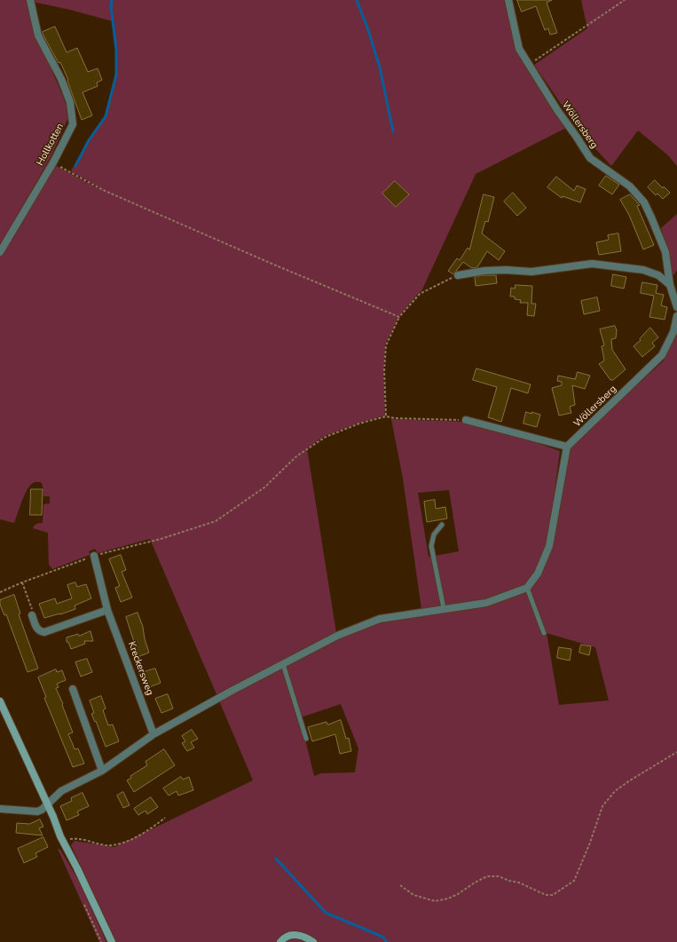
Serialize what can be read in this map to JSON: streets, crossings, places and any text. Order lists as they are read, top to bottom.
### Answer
{
  "streets": {
    "street": ["Wöllersberg", "Hollkotten", "Kreckersweg"]
  }
}
